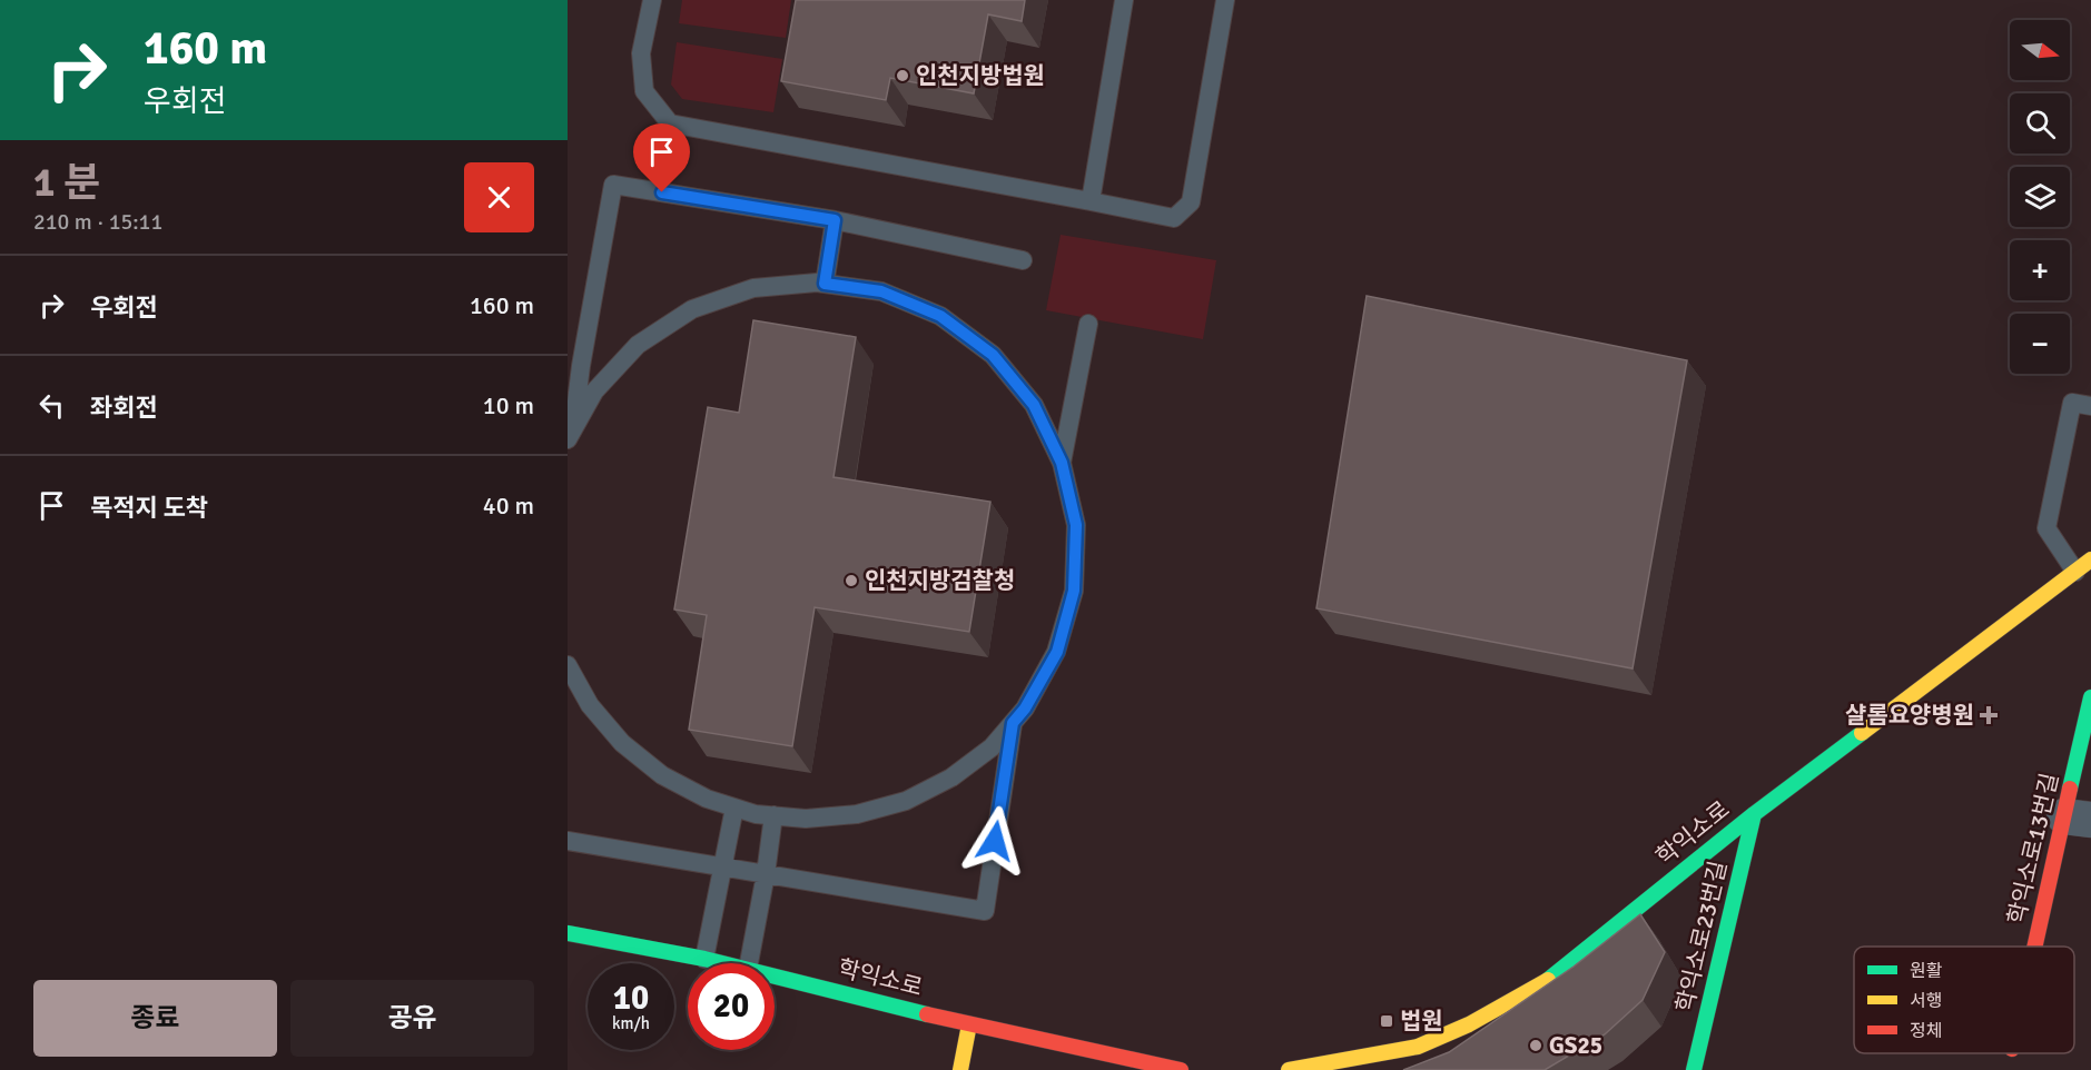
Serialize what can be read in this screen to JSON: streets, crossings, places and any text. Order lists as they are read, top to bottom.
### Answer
{
  "streets": {
    "street": ["학익소로", "학익소로13번길", "학익소로23번길"]
  },
  "crossings": [
    ["학익소로", "학익소로23번길"]
  ],
  "places": {
    "other": ["인천지방법원", "인천지방검찰청", "GS25"],
    "health": ["샬롬요양병원"],
    "transit": ["법원"]
  },
  "legend": ["원활", "서행", "정체"],
  "north": "right",
  "page": {
    "turn": ["160 m", "우회전"],
    "map_buttons": ["+", "−"],
    "heading": ["1 분", "210 m · 15:11"],
    "list": [
      {
        "name": "우회전",
        "value": "160 m"
      },
      {
        "name": "좌회전",
        "value": "10 m"
      },
      {
        "name": "목적지 도착",
        "value": "40 m"
      }
    ],
    "speed": "10 km/h",
    "limit": "20",
    "buttons": ["종료", "공유"]
  }
}
